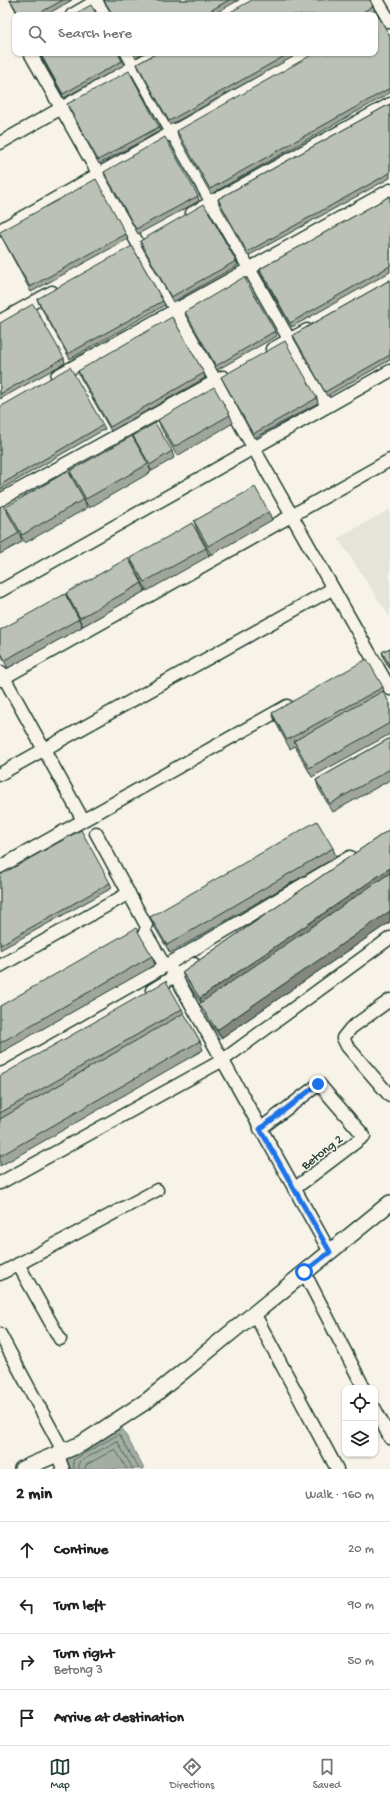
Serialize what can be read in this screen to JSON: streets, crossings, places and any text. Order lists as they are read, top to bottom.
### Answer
{
  "streets": {
    "street": ["Betong 2"]
  },
  "page": {
    "search": "Search here",
    "heading": ["2 min", "Walk · 160 m"],
    "list": [
      ["Continue", "20 m"],
      ["Turn left", "90 m"],
      ["Turn right", "Betong 3", "50 m"],
      "Arrive at destination"
    ],
    "nav": ["Map", "Directions", "Saved"]
  }
}
